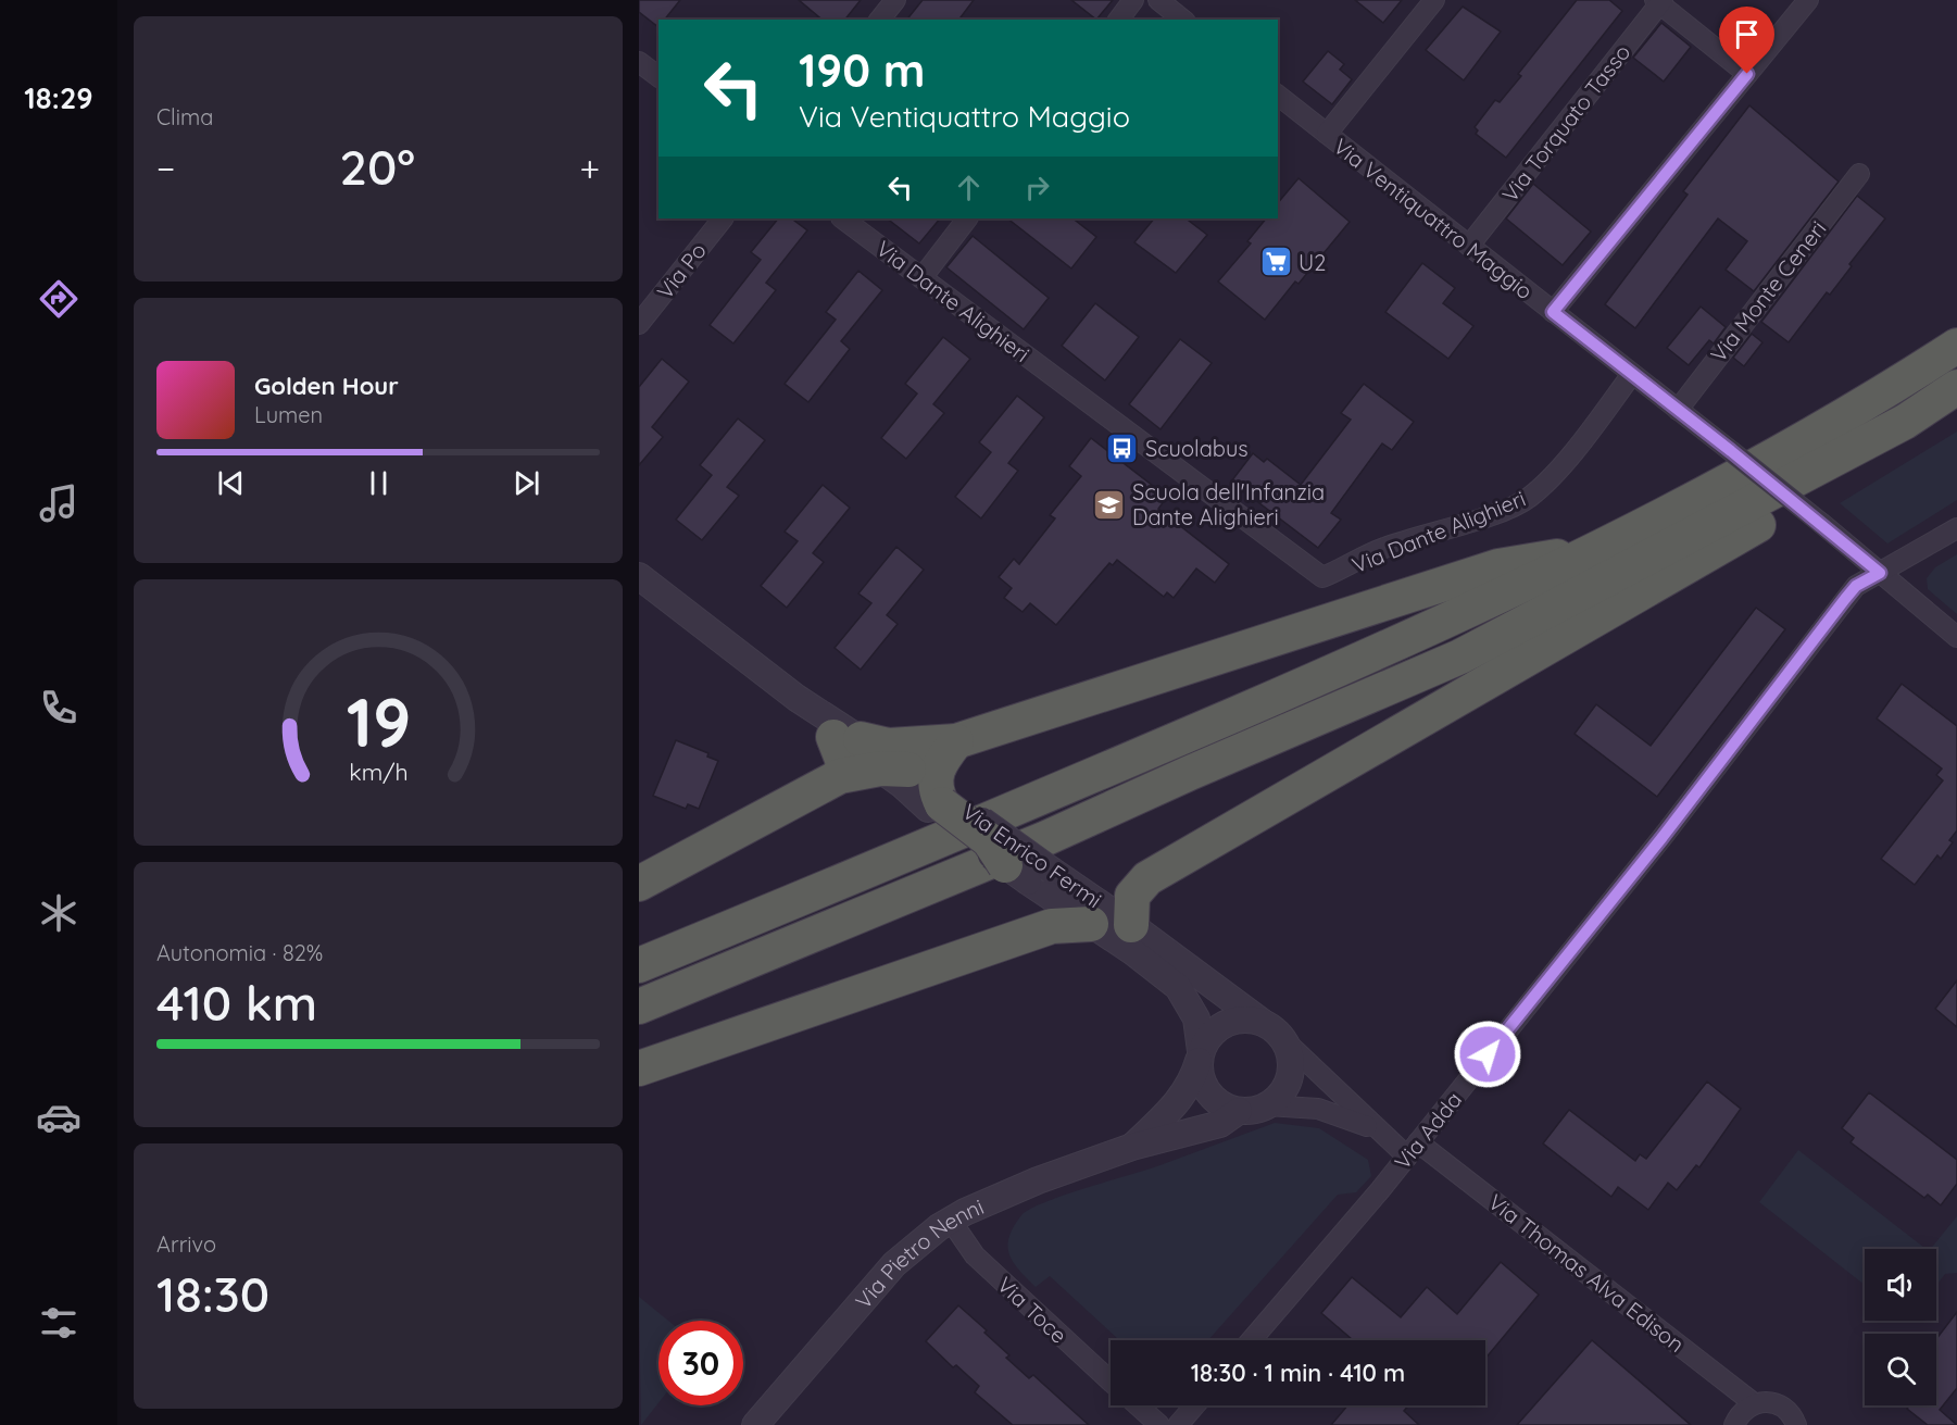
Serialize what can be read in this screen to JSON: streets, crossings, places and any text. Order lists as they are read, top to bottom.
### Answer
{
  "streets": {
    "street": [
      "Via Torquato Tasso",
      "Via Ventiquattro Maggio",
      "Via Po",
      "Via Monte Ceneri",
      "Via Dante Alighieri",
      "Via Enrico Fermi",
      "Via Adda",
      "Via Pietro Nenni",
      "Via Thomas Alva Edison",
      "Via Toce"
    ]
  },
  "crossings": [
    ["Via Torquato Tasso", "Via Ventiquattro Maggio"],
    ["Via Ventiquattro Maggio", "Via Monte Ceneri"],
    ["Via Ventiquattro Maggio", "Via Dante Alighieri"],
    ["Via Ventiquattro Maggio", "Via Adda"],
    ["Via Enrico Fermi", "Via Pietro Nenni"],
    ["Via Adda", "Via Thomas Alva Edison"],
    ["Via Pietro Nenni", "Via Toce"]
  ],
  "places": {
    "supermarket": ["U2"],
    "bus stop": ["Scuolabus"],
    "school or university": ["Scuola dell'Infanzia Dante Alighieri"]
  },
  "page": {
    "tabs": "18:29",
    "tile": [
      "Clima",
      ["Autonomia · 82%", "410 km"],
      ["Arrivo", "18:30"]
    ],
    "turn": ["190 m", "Via Ventiquattro Maggio"],
    "heat": ["−", "20°", "+"],
    "song": ["Golden Hour", "Lumen"],
    "limit": "30",
    "trip": "18:30 · 1 min · 410 m",
    "gauge": ["19", "km/h"]
  }
}
